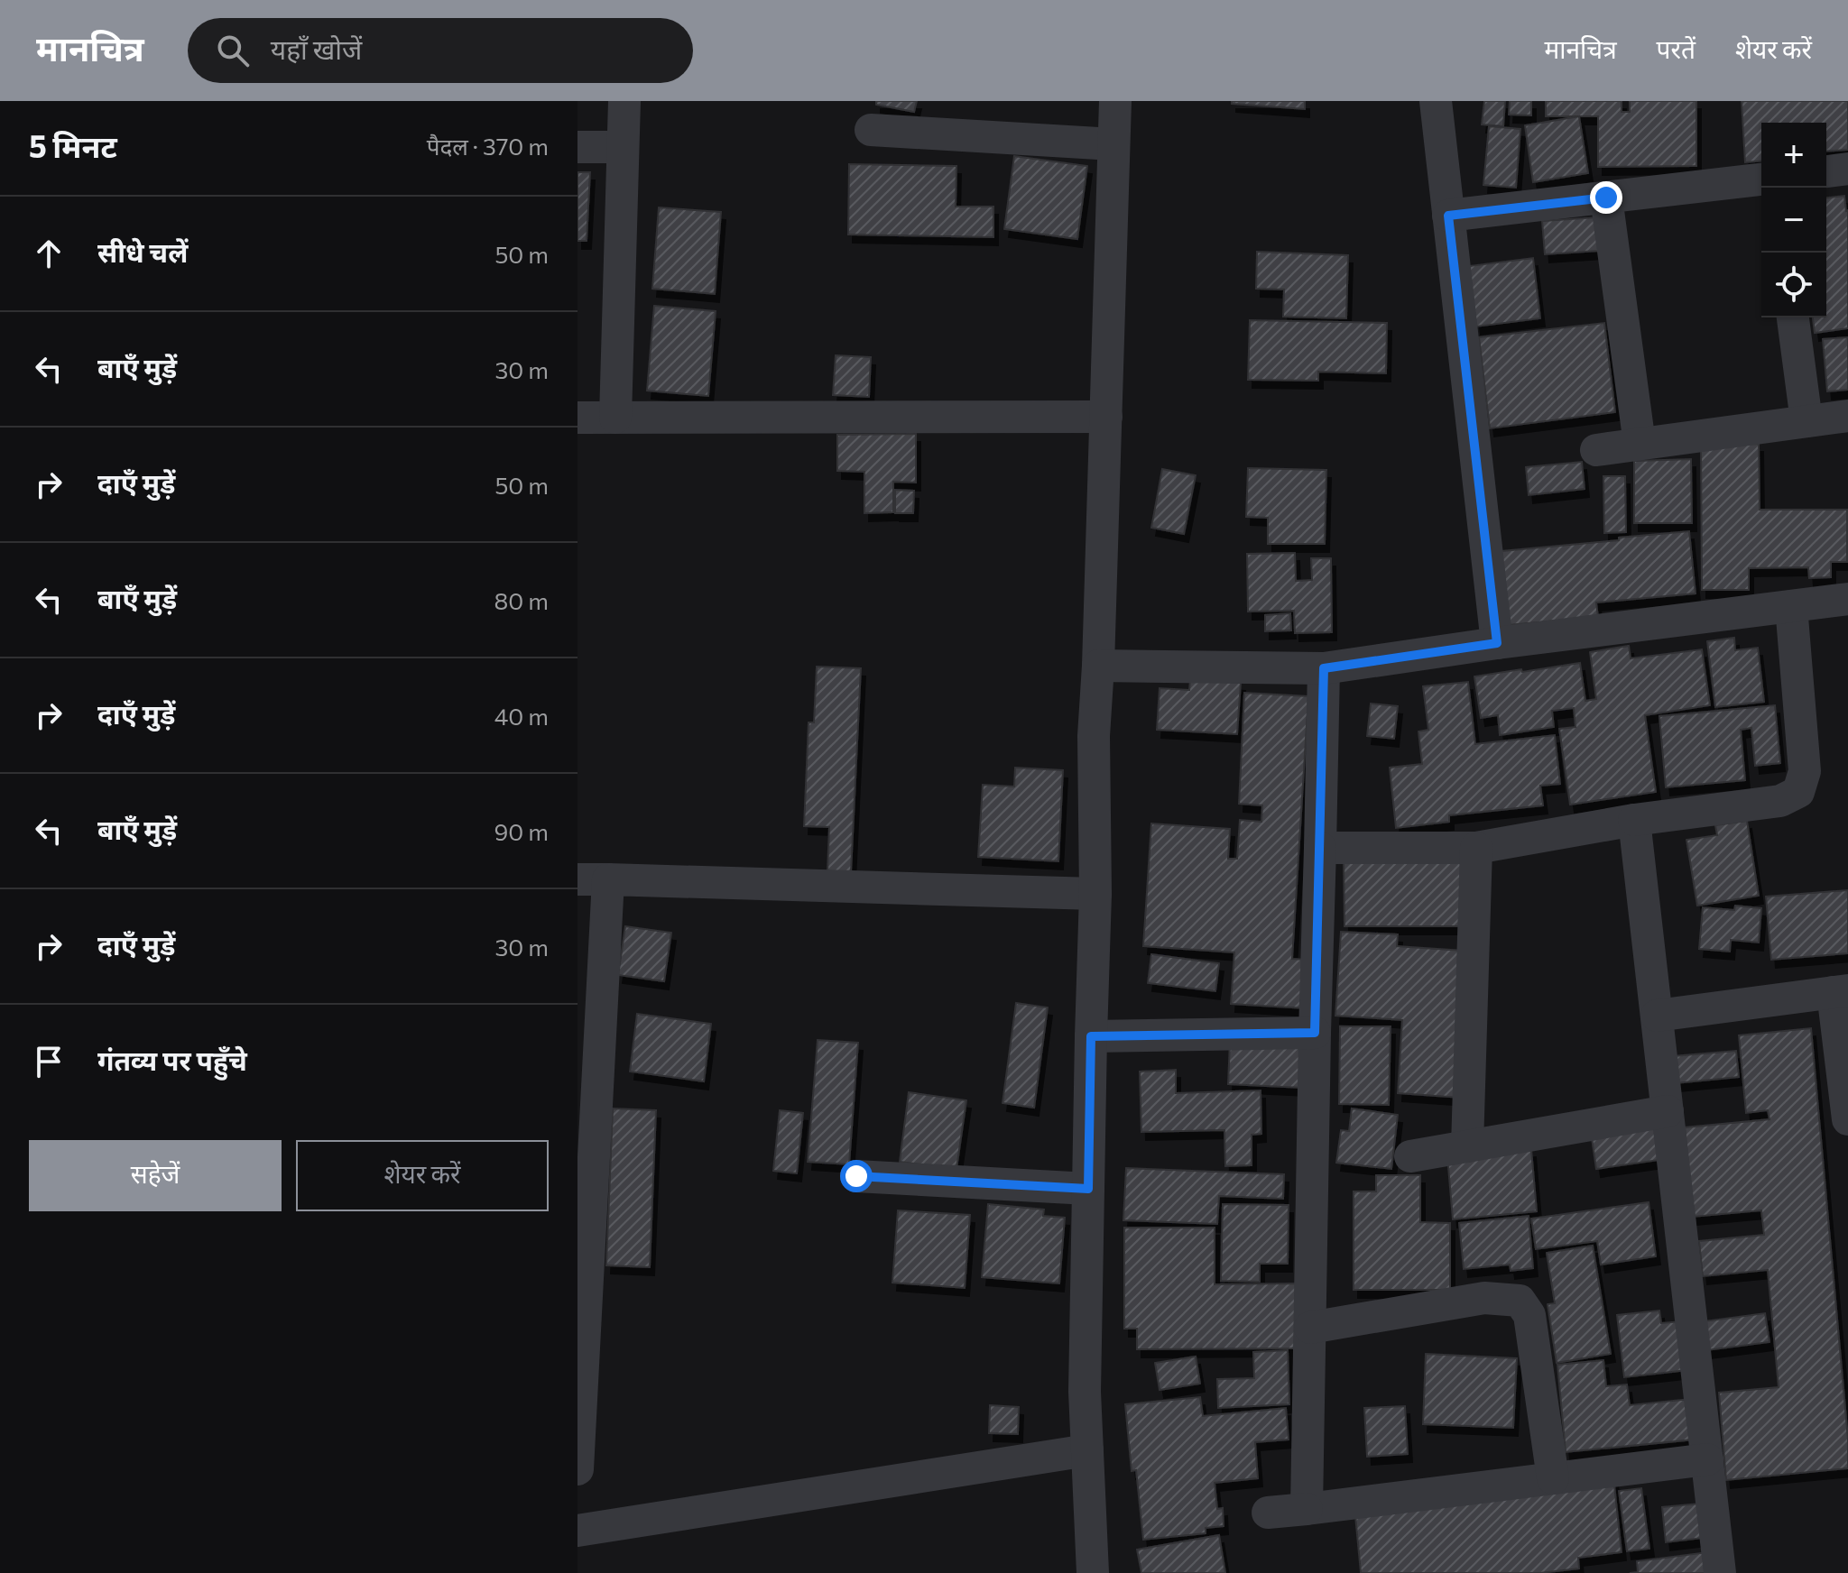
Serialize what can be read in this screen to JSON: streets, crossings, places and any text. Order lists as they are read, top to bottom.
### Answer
{
  "page": {
    "header": "मानचित्र",
    "search": "यहाँ खोजें",
    "nav": ["मानचित्र", "परतें", "शेयर करें"],
    "heading": ["5 मिनट", "पैदल · 370 m"],
    "map_buttons": ["+", "−"],
    "list": [
      ["सीधे चलें", "50 m"],
      ["बाएँ मुड़ें", "30 m"],
      ["दाएँ मुड़ें", "50 m"],
      ["बाएँ मुड़ें", "80 m"],
      ["दाएँ मुड़ें", "40 m"],
      ["बाएँ मुड़ें", "90 m"],
      ["दाएँ मुड़ें", "30 m"],
      "गंतव्य पर पहुँचे"
    ],
    "buttons": ["सहेजें", "शेयर करें"]
  }
}
